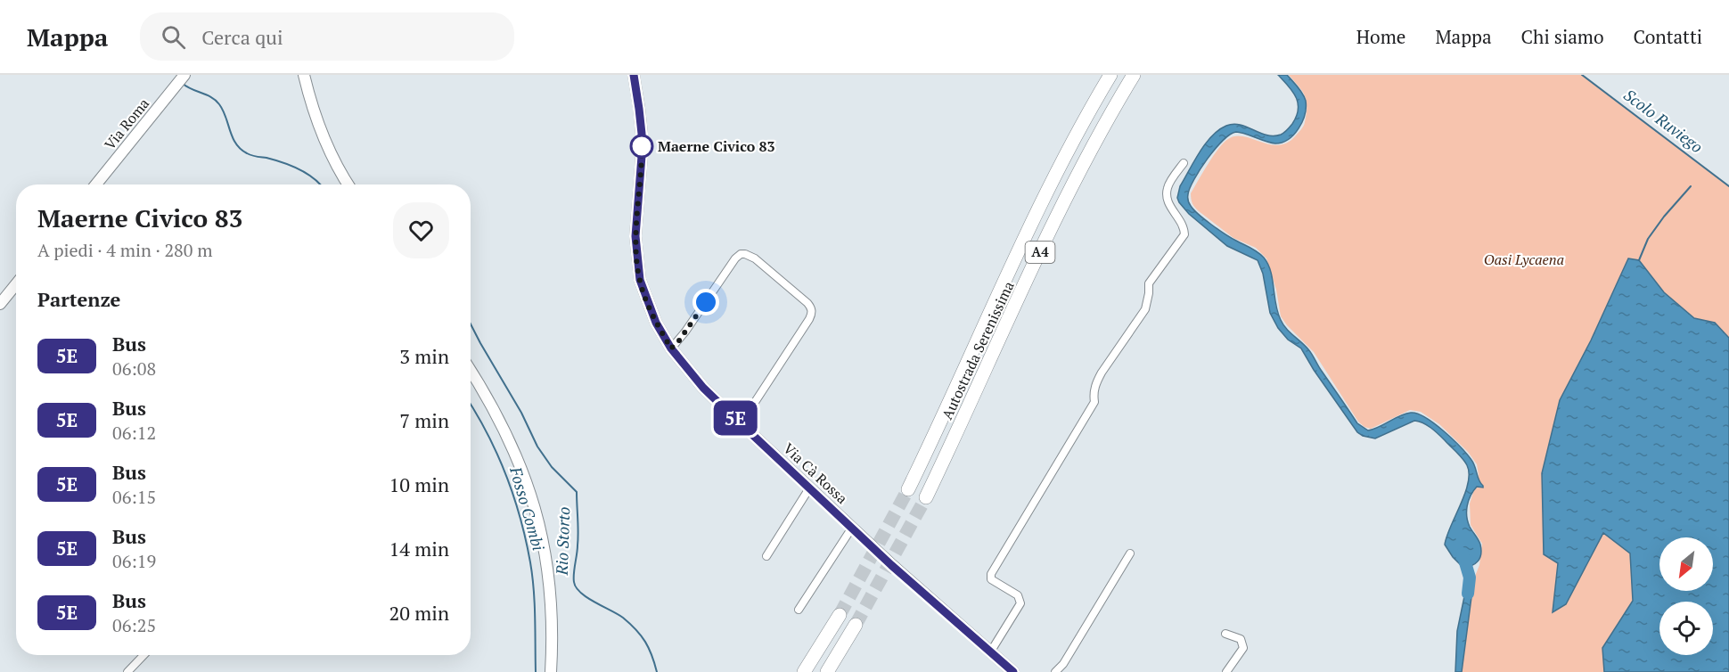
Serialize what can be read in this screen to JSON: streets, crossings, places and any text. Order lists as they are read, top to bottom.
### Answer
{
  "streets": {
    "highway": ["A4", "Autostrada Serenissima"],
    "main road": ["Via Roma", "Via Cà Rossa"]
  },
  "water": ["Scolo Ruviego", "Fosso Combi", "Rio Storto"],
  "parks": ["Oasi Lycaena"],
  "places": ["Maerne Civico 83"],
  "lines": ["bus line 5E"],
  "north": "bottom left",
  "page": {
    "header": "Mappa",
    "search": "Cerca qui",
    "nav": [
      "Home",
      "Mappa",
      "Chi siamo",
      "Contatti"
    ],
    "on_map": "5E",
    "heading": [
      ["Maerne Civico 83", "A piedi · 4 min · 280 m"],
      "Partenze"
    ],
    "list": [
      {
        "mark": "5E",
        "name": "Bus",
        "note": "06:08",
        "value": "3 min"
      },
      {
        "mark": "5E",
        "name": "Bus",
        "note": "06:12",
        "value": "7 min"
      },
      {
        "mark": "5E",
        "name": "Bus",
        "note": "06:15",
        "value": "10 min"
      },
      {
        "mark": "5E",
        "name": "Bus",
        "note": "06:19",
        "value": "14 min"
      },
      {
        "mark": "5E",
        "name": "Bus",
        "note": "06:25",
        "value": "20 min"
      }
    ]
  }
}
